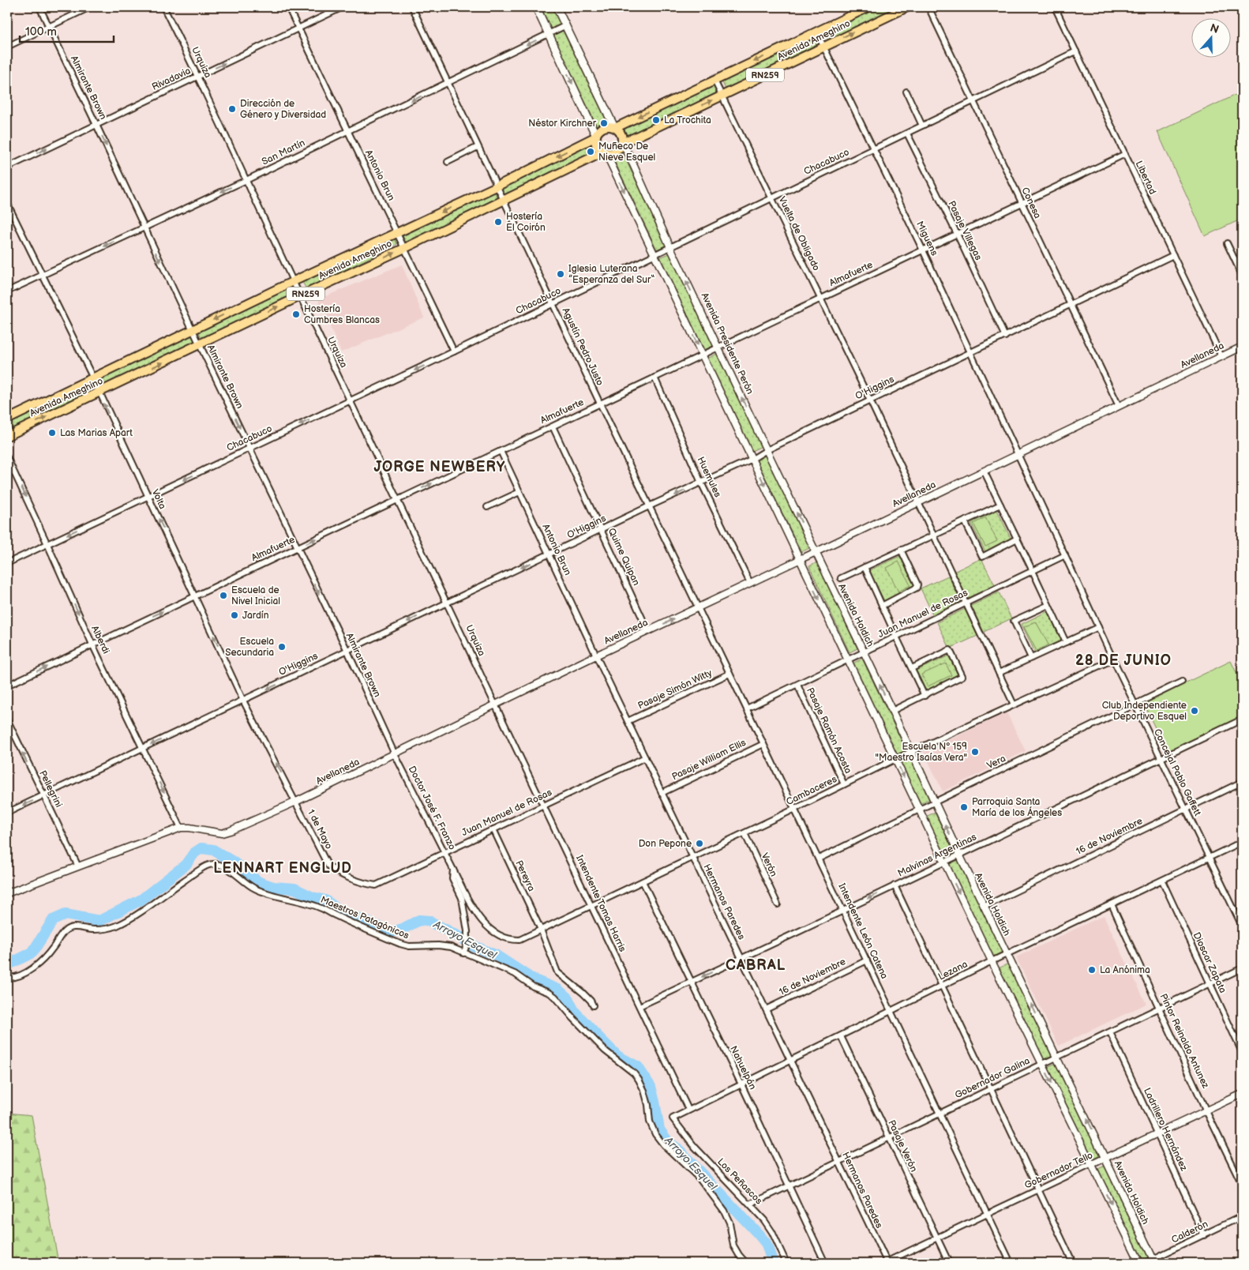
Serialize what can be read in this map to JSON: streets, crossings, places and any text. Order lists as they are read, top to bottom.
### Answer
{
  "streets": {
    "highway": ["Avenida Ameghino", "RN259"],
    "street": [
      "Urquiza",
      "Rivadavia",
      "Almirante Brown",
      "San Martín",
      "Chacabuco",
      "Antonio Brun",
      "Libertad",
      "Conesa",
      "Pasaje Villegas",
      "Vuelta de Obligado",
      "Miguens",
      "Almafuerte",
      "Avenida Presidente Perón",
      "Agustín Pedro Justo",
      "Avellaneda",
      "O'Higgins",
      "Huemules",
      "Volta",
      "Quime Quipan",
      "Juan Manuel de Rosas",
      "Avenida Holdich",
      "Alberdi",
      "Pasaje Simón Witty",
      "Pasaje Ramón Acosta",
      "Pasaje William Ellis",
      "Vera",
      "Concejal Pablo Gaffett",
      "Pellegrini",
      "Cambaceres",
      "Doctor José F. Franzo",
      "1 de Mayo",
      "16 de Noviembre",
      "Malvinas Argentinas",
      "Verón",
      "Pereyra",
      "Hermanos Paredes",
      "Intendente Tomas Harris",
      "Maestros Patagónicos",
      "Intendente León Catena",
      "Dioscar Zapata",
      "Lezana",
      "Pintor Reinaldo Antunez",
      "Nahuelpán",
      "Gobernador Galina",
      "Ladrillero Hernández",
      "Pasaje Verón",
      "Gobernador Tello",
      "Los Peñascos",
      "Calderón"
    ]
  },
  "crossings": [
    ["Avenida Ameghino", "Urquiza"],
    ["Avenida Ameghino", "RN259"],
    ["Avenida Ameghino", "Almirante Brown"],
    ["Avenida Ameghino", "Antonio Brun"],
    ["Avenida Ameghino", "Vuelta de Obligado"],
    ["Avenida Ameghino", "Miguens"],
    ["Avenida Ameghino", "Avenida Presidente Perón"],
    ["Avenida Ameghino", "Agustín Pedro Justo"],
    ["Avenida Ameghino", "Volta"],
    ["Urquiza", "Rivadavia"],
    ["Urquiza", "San Martín"],
    ["Urquiza", "Chacabuco"],
    ["Urquiza", "Almafuerte"],
    ["Urquiza", "Avellaneda"],
    ["Urquiza", "O'Higgins"],
    ["Urquiza", "Intendente Tomas Harris"],
    ["RN259", "Avenida Presidente Perón"],
    ["Rivadavia", "Almirante Brown"],
    ["Rivadavia", "Antonio Brun"],
    ["Almirante Brown", "San Martín"],
    ["Almirante Brown", "Chacabuco"],
    ["Almirante Brown", "Almafuerte"],
    ["Almirante Brown", "Avellaneda"],
    ["Almirante Brown", "O'Higgins"],
    ["Almirante Brown", "Doctor José F. Franzo"],
    ["San Martín", "Antonio Brun"],
    ["San Martín", "Agustín Pedro Justo"],
    ["San Martín", "Volta"],
    ["Chacabuco", "Antonio Brun"],
    ["Chacabuco", "Libertad"],
    ["Chacabuco", "Conesa"],
    ["Chacabuco", "Pasaje Villegas"],
    ["Chacabuco", "Vuelta de Obligado"],
    ["Chacabuco", "Miguens"],
    ["Chacabuco", "Avenida Presidente Perón"],
    ["Chacabuco", "Agustín Pedro Justo"],
    ["Chacabuco", "Volta"],
    ["Chacabuco", "Alberdi"],
    ["Antonio Brun", "Almafuerte"],
    ["Antonio Brun", "Avellaneda"],
    ["Antonio Brun", "O'Higgins"],
    ["Antonio Brun", "Hermanos Paredes"],
    ["Libertad", "Almafuerte"],
    ["Libertad", "Avellaneda"],
    ["Libertad", "O'Higgins"],
    ["Conesa", "Almafuerte"],
    ["Conesa", "Avellaneda"],
    ["Conesa", "O'Higgins"],
    ["Pasaje Villegas", "Almafuerte"],
    ["Pasaje Villegas", "O'Higgins"],
    ["Vuelta de Obligado", "Almafuerte"],
    ["Vuelta de Obligado", "Avellaneda"],
    ["Vuelta de Obligado", "O'Higgins"],
    ["Miguens", "Almafuerte"],
    ["Miguens", "Avellaneda"],
    ["Miguens", "O'Higgins"],
    ["Miguens", "Concejal Pablo Gaffett"],
    ["Almafuerte", "Avenida Presidente Perón"],
    ["Almafuerte", "Agustín Pedro Justo"],
    ["Almafuerte", "Huemules"],
    ["Almafuerte", "Volta"],
    ["Almafuerte", "Quime Quipan"],
    ["Almafuerte", "Alberdi"],
    ["Avenida Presidente Perón", "Avellaneda"],
    ["Avenida Presidente Perón", "O'Higgins"],
    ["Avenida Presidente Perón", "Avenida Holdich"],
    ["Agustín Pedro Justo", "Avellaneda"],
    ["Agustín Pedro Justo", "O'Higgins"],
    ["Agustín Pedro Justo", "Intendente León Catena"],
    ["Avellaneda", "Huemules"],
    ["Avellaneda", "Volta"],
    ["Avellaneda", "Quime Quipan"],
    ["Avellaneda", "Avenida Holdich"],
    ["Avellaneda", "Alberdi"],
    ["Avellaneda", "Concejal Pablo Gaffett"],
    ["Avellaneda", "Pellegrini"],
    ["Avellaneda", "Doctor José F. Franzo"],
    ["Avellaneda", "1 de Mayo"],
    ["Avellaneda", "Hermanos Paredes"],
    ["Avellaneda", "Intendente Tomas Harris"],
    ["Avellaneda", "Intendente León Catena"],
    ["O'Higgins", "Huemules"],
    ["O'Higgins", "Volta"],
    ["O'Higgins", "Quime Quipan"],
    ["O'Higgins", "Alberdi"],
    ["O'Higgins", "Pellegrini"],
    ["Volta", "1 de Mayo"],
    ["Juan Manuel de Rosas", "Avenida Holdich"],
    ["Juan Manuel de Rosas", "Pasaje Ramón Acosta"],
    ["Juan Manuel de Rosas", "Concejal Pablo Gaffett"],
    ["Juan Manuel de Rosas", "Doctor José F. Franzo"],
    ["Juan Manuel de Rosas", "1 de Mayo"],
    ["Juan Manuel de Rosas", "Pereyra"],
    ["Juan Manuel de Rosas", "Hermanos Paredes"],
    ["Juan Manuel de Rosas", "Intendente Tomas Harris"],
    ["Juan Manuel de Rosas", "Intendente León Catena"],
    ["Avenida Holdich", "Vera"],
    ["Avenida Holdich", "Cambaceres"],
    ["Avenida Holdich", "16 de Noviembre"],
    ["Avenida Holdich", "Malvinas Argentinas"],
    ["Avenida Holdich", "Lezana"],
    ["Avenida Holdich", "Gobernador Galina"],
    ["Avenida Holdich", "Gobernador Tello"],
    ["Avenida Holdich", "Calderón"],
    ["Pasaje Simón Witty", "Hermanos Paredes"],
    ["Pasaje Simón Witty", "Intendente León Catena"],
    ["Pasaje Ramón Acosta", "Cambaceres"],
    ["Pasaje William Ellis", "Hermanos Paredes"],
    ["Pasaje William Ellis", "Intendente León Catena"],
    ["Vera", "Concejal Pablo Gaffett"],
    ["Vera", "Intendente León Catena"],
    ["Concejal Pablo Gaffett", "Cambaceres"],
    ["Concejal Pablo Gaffett", "16 de Noviembre"],
    ["Concejal Pablo Gaffett", "Malvinas Argentinas"],
    ["Concejal Pablo Gaffett", "Lezana"],
    ["Cambaceres", "Doctor José F. Franzo"],
    ["Cambaceres", "Verón"],
    ["Cambaceres", "Pereyra"],
    ["Cambaceres", "Hermanos Paredes"],
    ["Cambaceres", "Intendente Tomas Harris"],
    ["Cambaceres", "Intendente León Catena"],
    ["Cambaceres", "Nahuelpán"],
    ["Doctor José F. Franzo", "Maestros Patagónicos"],
    ["16 de Noviembre", "Hermanos Paredes"],
    ["16 de Noviembre", "Intendente León Catena"],
    ["Malvinas Argentinas", "Hermanos Paredes"],
    ["Malvinas Argentinas", "Intendente Tomas Harris"],
    ["Malvinas Argentinas", "Intendente León Catena"],
    ["Malvinas Argentinas", "Nahuelpán"],
    ["Hermanos Paredes", "Lezana"],
    ["Hermanos Paredes", "Gobernador Galina"],
    ["Hermanos Paredes", "Gobernador Tello"],
    ["Intendente Tomas Harris", "Lezana"],
    ["Intendente León Catena", "Lezana"],
    ["Intendente León Catena", "Gobernador Galina"],
    ["Intendente León Catena", "Gobernador Tello"],
    ["Dioscar Zapata", "Lezana"],
    ["Dioscar Zapata", "Gobernador Galina"],
    ["Lezana", "Pintor Reinaldo Antunez"],
    ["Lezana", "Nahuelpán"],
    ["Lezana", "Pasaje Verón"],
    ["Lezana", "Los Peñascos"],
    ["Pintor Reinaldo Antunez", "Gobernador Galina"],
    ["Pintor Reinaldo Antunez", "Gobernador Tello"],
    ["Nahuelpán", "Gobernador Galina"],
    ["Gobernador Galina", "Ladrillero Hernández"],
    ["Gobernador Galina", "Pasaje Verón"],
    ["Gobernador Galina", "Los Peñascos"],
    ["Ladrillero Hernández", "Gobernador Tello"],
    ["Ladrillero Hernández", "Calderón"],
    ["Pasaje Verón", "Gobernador Tello"]
  ],
  "one_way": [
    "Rivadavia",
    "Almirante Brown",
    "San Martín",
    "Chacabuco",
    "Almafuerte",
    "O'Higgins",
    "Volta",
    "Alberdi",
    "Pellegrini"
  ],
  "districts": [
    "JORGE NEWBERY",
    "28 DE JUNIO",
    "LENNART ENGLUD",
    "CABRAL"
  ],
  "water": ["Arroyo Esquel"],
  "places": [
    "Dirección de Género y Diversidad",
    "La Trochita",
    "Néstor Kirchner",
    "Muñeco De Nieve Esquel",
    "Hostería El Coirón",
    "Iglesia Luterana ”Esperanza del Sur“",
    "Hostería Cumbres Blancas",
    "Las Marias Apart",
    "Escuela de Nivel Inicial",
    "Jardín",
    "Escuela Secundaria",
    "Club Independiente Deportivo Esquel",
    "Escuela Nº 159 \"Maestro Isaías Vera\"",
    "Parroquia Santa María de los Ángeles",
    "Don Pepone",
    "La Anónima"
  ],
  "scale_bar": "100 m",
  "north": "top"
}
